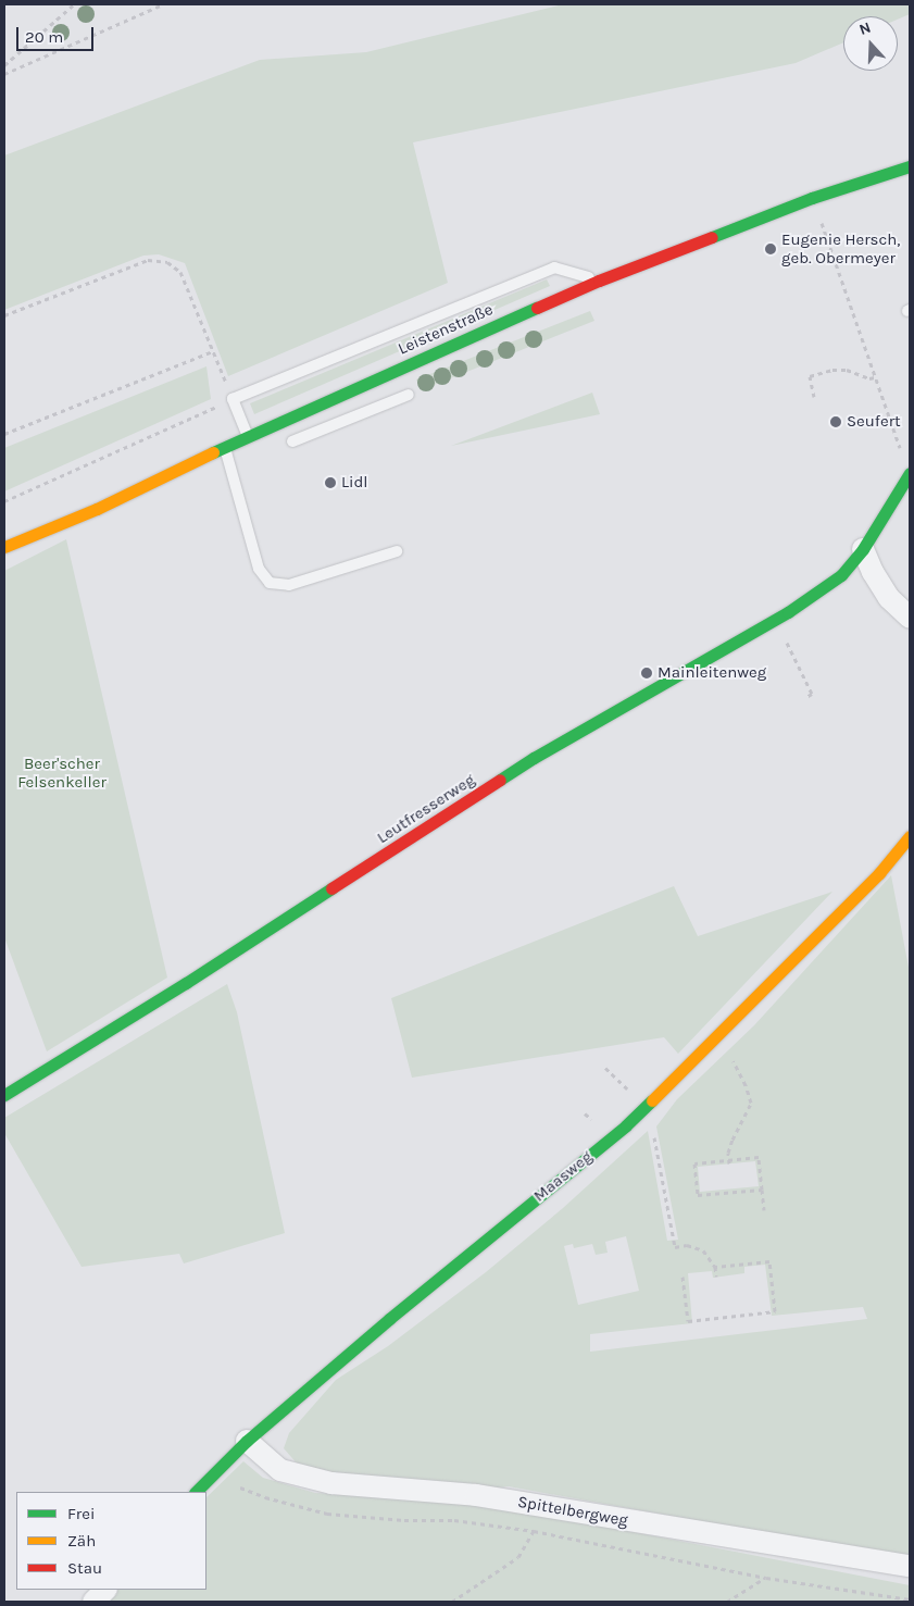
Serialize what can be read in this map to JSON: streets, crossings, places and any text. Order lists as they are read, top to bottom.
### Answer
{
  "streets": {
    "street": [
      "Leistenstraße",
      "Leutfresserweg",
      "Maasweg",
      "Spittelbergweg"
    ]
  },
  "crossings": [
    ["Maasweg", "Spittelbergweg"]
  ],
  "parks": ["Beer'scher Felsenkeller"],
  "places": [
    "Eugenie Hersch, geb. Obermeyer",
    "Seufert",
    "Lidl",
    "Mainleitenweg"
  ],
  "legend": ["Frei", "Zäh", "Stau"],
  "scale_bar": "20 m",
  "north": "top"
}
